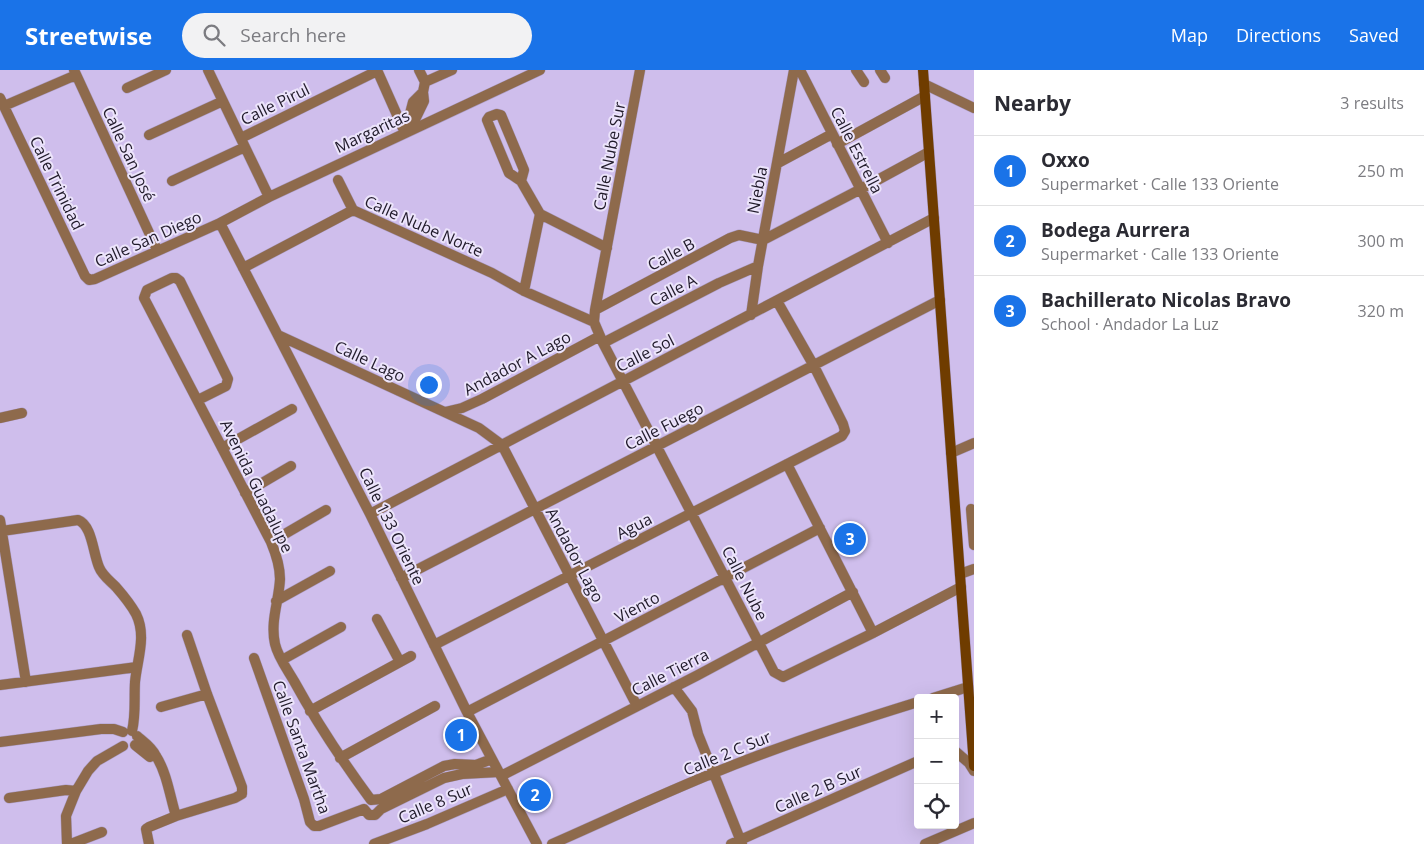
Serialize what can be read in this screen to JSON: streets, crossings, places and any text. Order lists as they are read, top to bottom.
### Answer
{
  "streets": {
    "street": [
      "Calle Pirul",
      "Margaritas",
      "Calle Estrella",
      "Calle San José",
      "Calle Nube Sur",
      "Calle Trinidad",
      "Niebla",
      "Calle Nube Norte",
      "Calle San Diego",
      "Calle B",
      "Calle A",
      "Calle Sol",
      "Calle Lago",
      "Andador A Lago",
      "Calle Fuego",
      "Avenida Guadalupe",
      "Calle 133 Oriente",
      "Agua",
      "Andador Lago",
      "Calle Nube",
      "Viento",
      "Calle Tierra",
      "Calle Santa Martha",
      "Calle 2 C Sur",
      "Calle 2 B Sur",
      "Calle 8 Sur"
    ]
  },
  "crossings": [
    ["Margaritas", "Calle San Diego"],
    ["Margaritas", "Calle 133 Oriente"],
    ["Calle Estrella", "Calle Sol"],
    ["Calle San José", "Calle San Diego"],
    ["Calle Nube Sur", "Calle Nube Norte"],
    ["Calle Nube Sur", "Calle B"],
    ["Calle Nube Sur", "Calle Nube"],
    ["Calle Trinidad", "Calle San Diego"],
    ["Niebla", "Calle B"],
    ["Niebla", "Calle A"],
    ["Niebla", "Calle Sol"],
    ["Calle Nube Norte", "Calle 133 Oriente"],
    ["Calle Nube Norte", "Calle Nube"],
    ["Calle San Diego", "Calle 133 Oriente"],
    ["Calle A", "Andador A Lago"],
    ["Calle A", "Calle Nube"],
    ["Calle Sol", "Calle Lago"],
    ["Calle Sol", "Calle 133 Oriente"],
    ["Calle Sol", "Andador Lago"],
    ["Calle Sol", "Calle Nube"],
    ["Calle Lago", "Andador A Lago"],
    ["Calle Lago", "Calle 133 Oriente"],
    ["Calle Lago", "Andador Lago"],
    ["Andador A Lago", "Calle Nube"],
    ["Calle Fuego", "Calle 133 Oriente"],
    ["Calle Fuego", "Agua"],
    ["Calle Fuego", "Andador Lago"],
    ["Calle Fuego", "Calle Nube"],
    ["Calle 133 Oriente", "Agua"],
    ["Calle 133 Oriente", "Viento"],
    ["Calle 133 Oriente", "Calle Tierra"],
    ["Calle 133 Oriente", "Calle 8 Sur"],
    ["Agua", "Andador Lago"],
    ["Agua", "Calle Nube"],
    ["Andador Lago", "Viento"],
    ["Andador Lago", "Calle Tierra"],
    ["Calle Nube", "Viento"],
    ["Calle Nube", "Calle Tierra"]
  ],
  "page": {
    "header": "Streetwise",
    "search": "Search here",
    "nav": ["Map", "Directions", "Saved"],
    "heading": ["Nearby", "3 results"],
    "list": [
      {
        "mark": "1",
        "name": "Oxxo",
        "note": "Supermarket · Calle 133 Oriente",
        "value": "250 m"
      },
      {
        "mark": "2",
        "name": "Bodega Aurrera",
        "note": "Supermarket · Calle 133 Oriente",
        "value": "300 m"
      },
      {
        "mark": "3",
        "name": "Bachillerato Nicolas Bravo",
        "note": "School · Andador La Luz",
        "value": "320 m"
      }
    ],
    "pins": ["3", "1", "2"],
    "map_buttons": ["+", "−"]
  }
}
